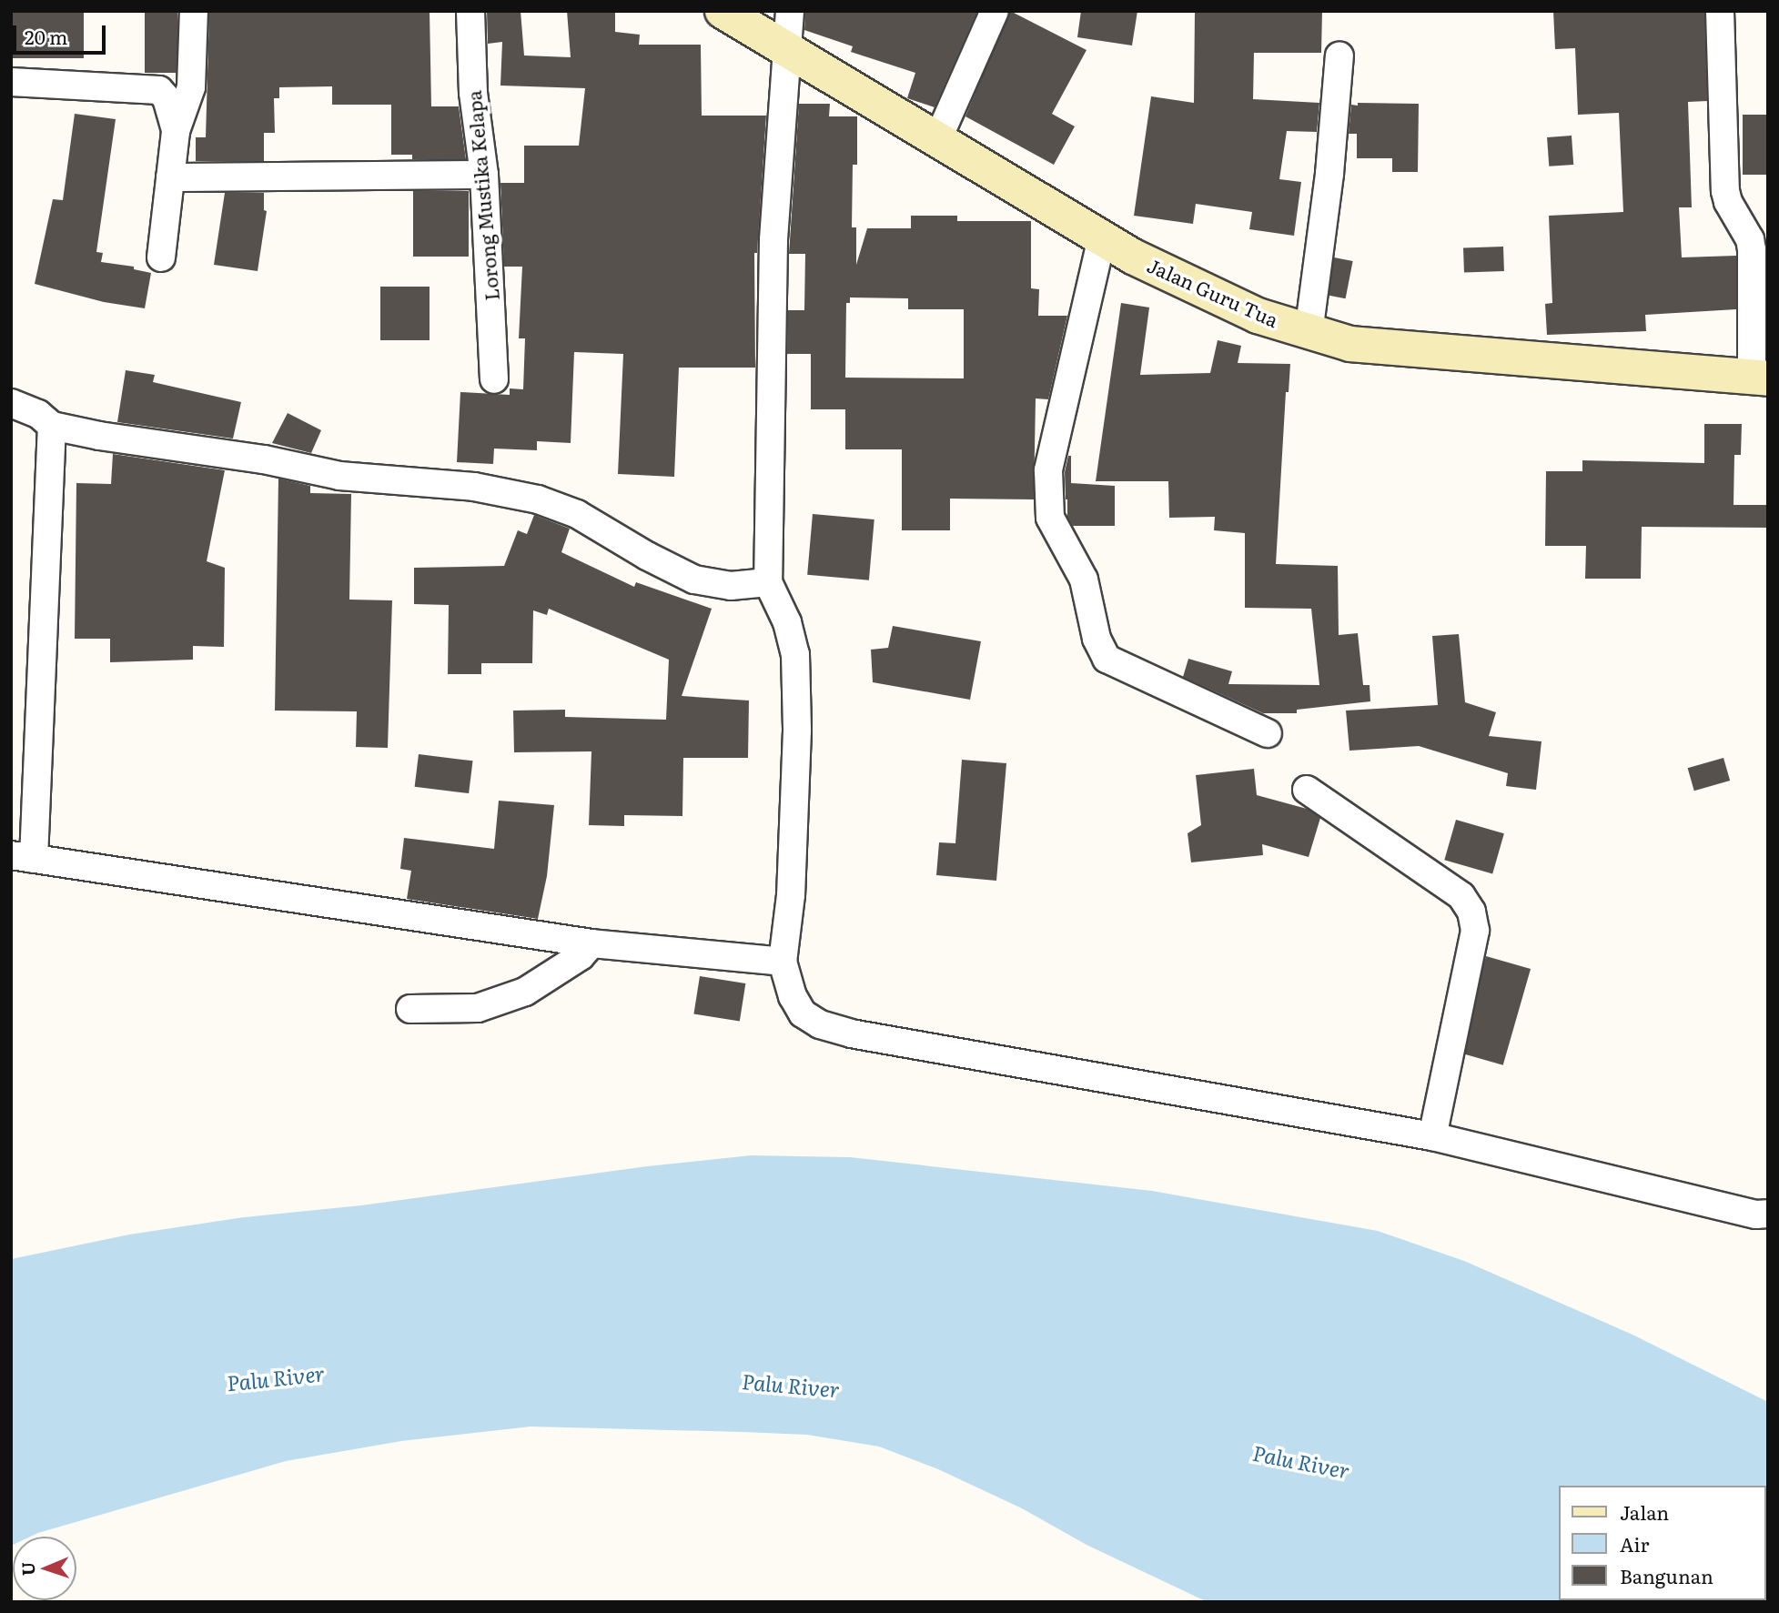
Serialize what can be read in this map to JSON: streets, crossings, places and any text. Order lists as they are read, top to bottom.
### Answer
{
  "streets": {
    "main road": ["Jalan Guru Tua"],
    "street": ["Lorong Mustika Kelapa"]
  },
  "water": ["Palu River"],
  "legend": ["Jalan", "Air", "Bangunan"],
  "scale_bar": "20 m",
  "north": "left"
}
